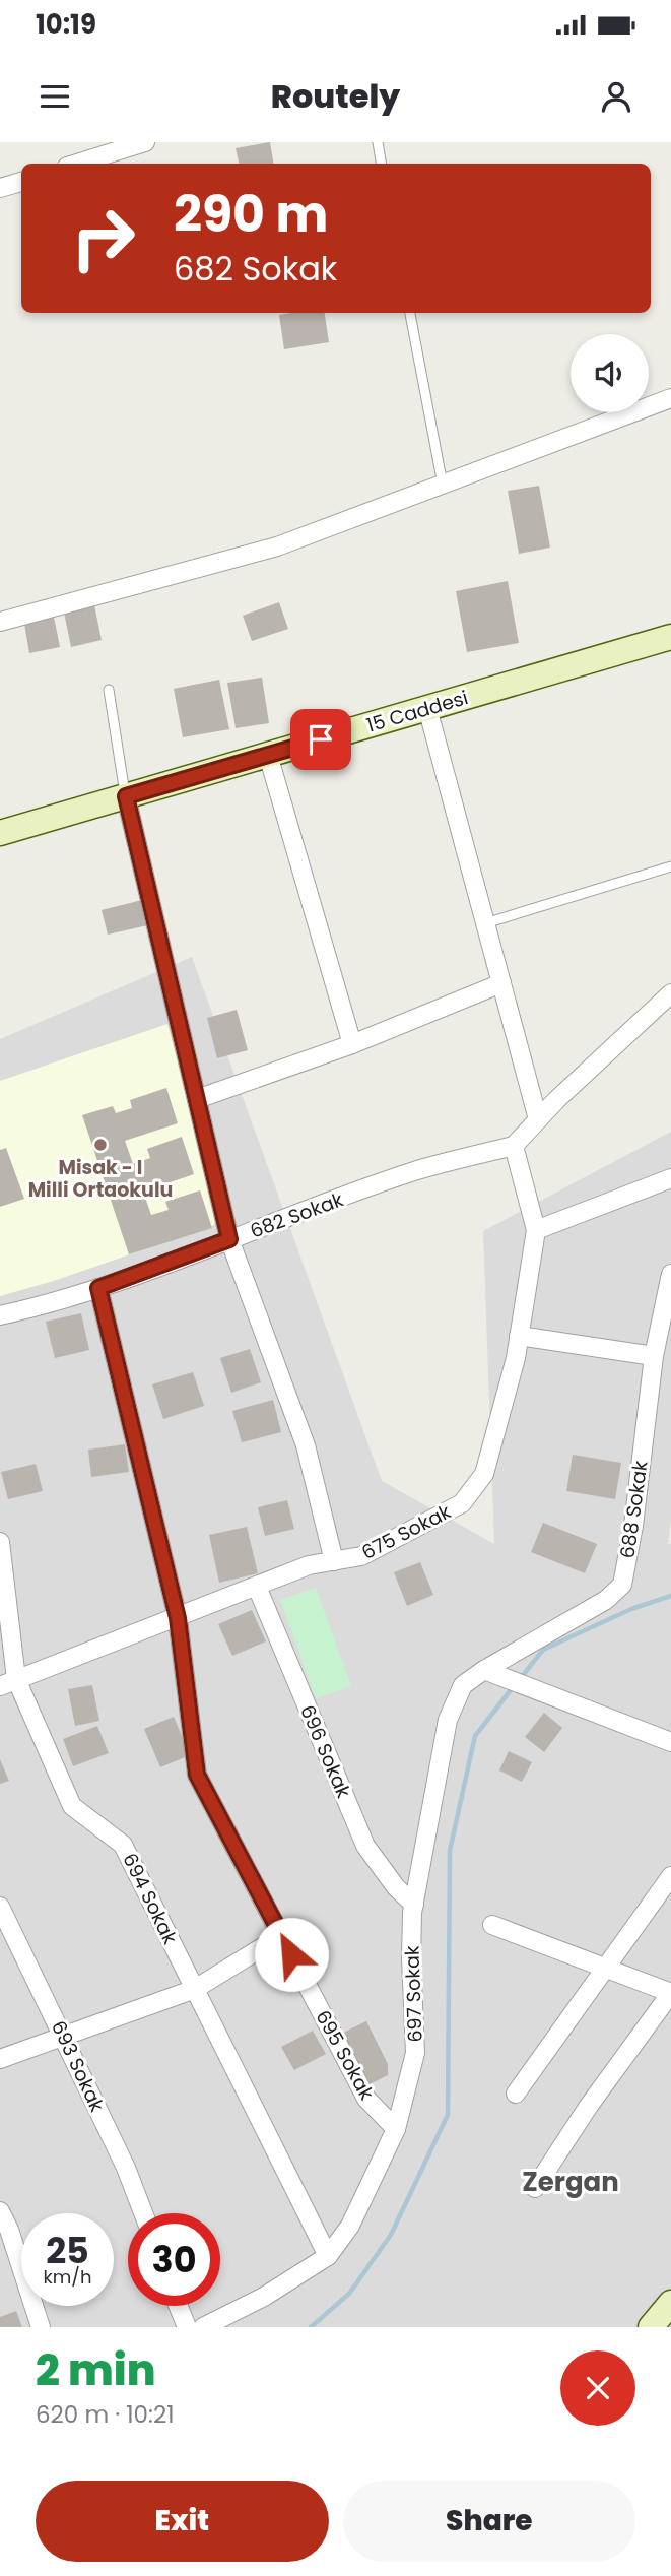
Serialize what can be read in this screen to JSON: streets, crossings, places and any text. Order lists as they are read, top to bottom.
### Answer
{
  "streets": {
    "street": [
      "15 Caddesi",
      "682 Sokak",
      "688 Sokak",
      "675 Sokak",
      "696 Sokak",
      "694 Sokak",
      "697 Sokak",
      "695 Sokak",
      "693 Sokak"
    ]
  },
  "crossings": [
    ["682 Sokak", "695 Sokak"],
    ["688 Sokak", "697 Sokak"],
    ["675 Sokak", "696 Sokak"],
    ["675 Sokak", "694 Sokak"],
    ["675 Sokak", "695 Sokak"],
    ["696 Sokak", "697 Sokak"],
    ["694 Sokak", "697 Sokak"],
    ["697 Sokak", "695 Sokak"]
  ],
  "districts": ["Zergan"],
  "places": ["Misak - I Milli Ortaokulu"],
  "page": {
    "status": "10:19",
    "header": "Routely",
    "turn": ["290 m", "682 Sokak"],
    "speed": "25 km/h",
    "limit": "30",
    "heading": ["2 min", "620 m · 10:21"],
    "buttons": ["Exit", "Share"]
  }
}
